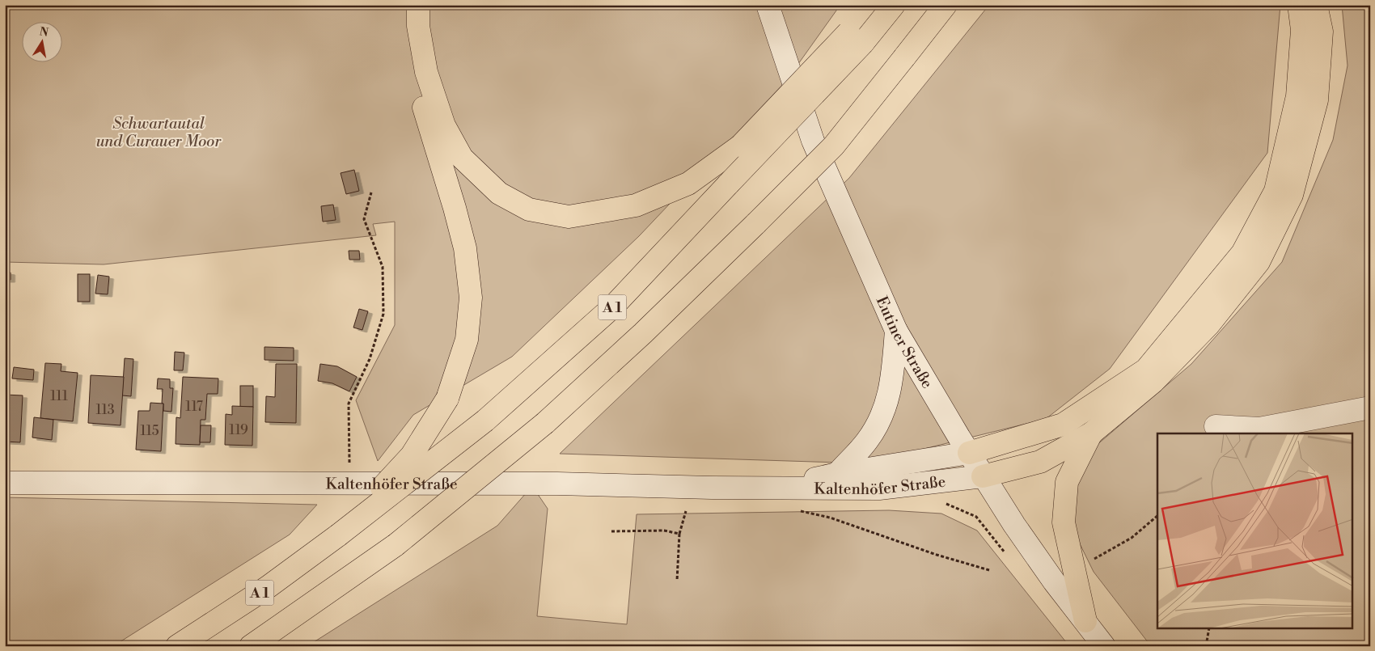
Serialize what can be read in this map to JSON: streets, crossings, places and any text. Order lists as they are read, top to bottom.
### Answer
{
  "streets": {
    "highway": ["A 1"],
    "street": ["Eutiner Straße", "Kaltenhöfer Straße"]
  },
  "crossings": [
    ["Eutiner Straße", "Kaltenhöfer Straße"]
  ],
  "parks": ["Schwartautal und Curauer Moor"],
  "house_numbers": [
    "111",
    "117",
    "113",
    "119",
    "115"
  ],
  "north": "top"
}
